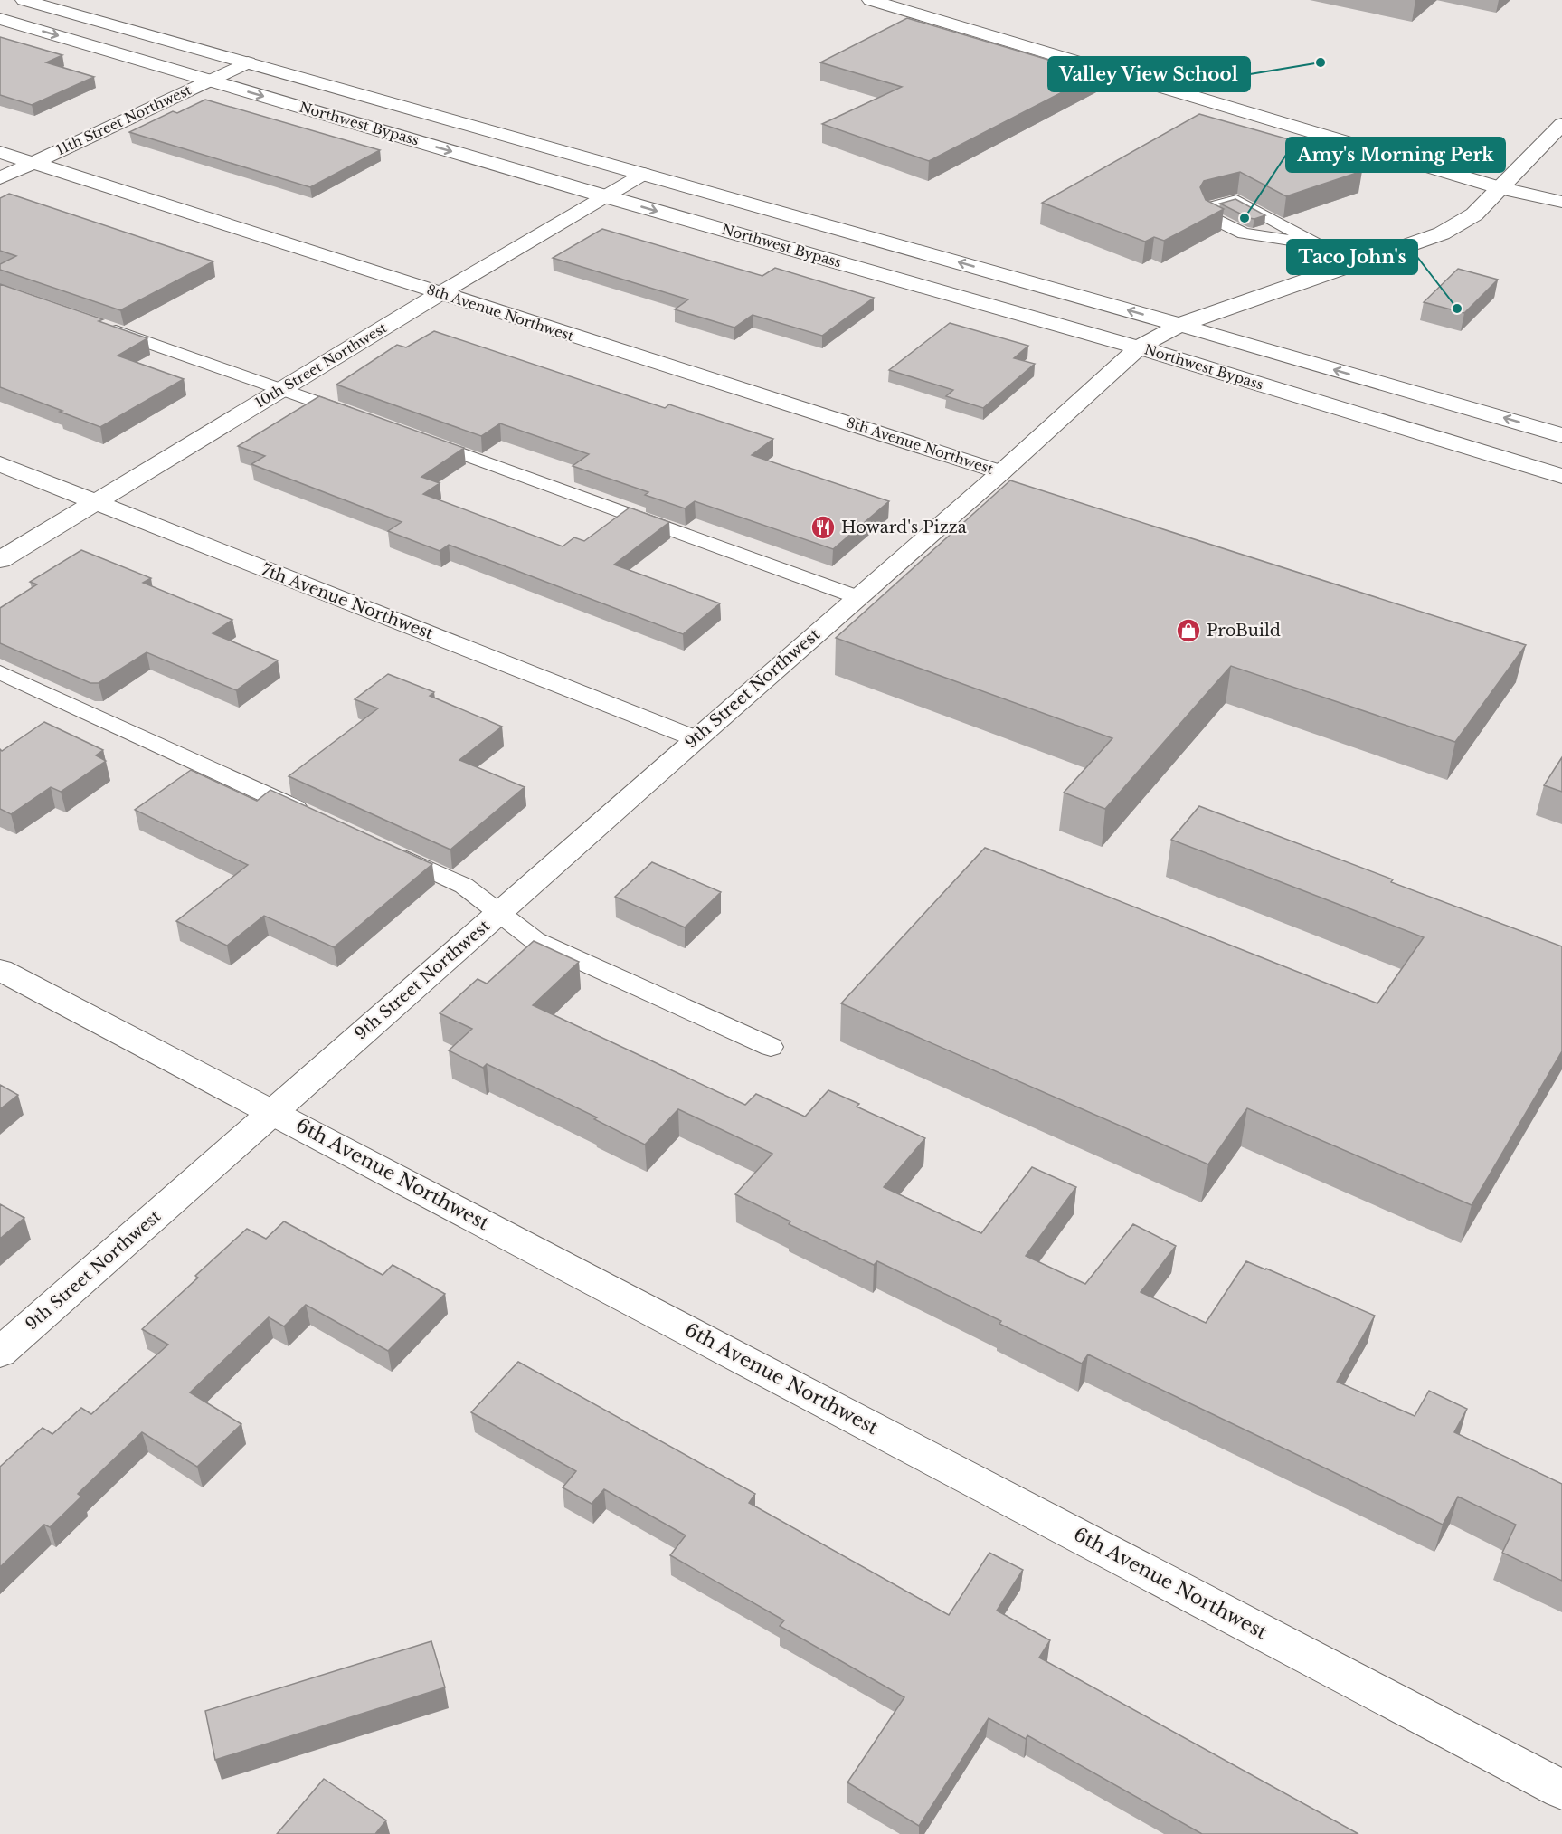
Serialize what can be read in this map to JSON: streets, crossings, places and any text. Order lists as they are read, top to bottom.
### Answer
{
  "streets": {
    "street": [
      "11th Street Northwest",
      "Northwest Bypass",
      "8th Avenue Northwest",
      "10th Street Northwest",
      "7th Avenue Northwest",
      "9th Street Northwest",
      "6th Avenue Northwest"
    ]
  },
  "crossings": [
    ["11th Street Northwest", "Northwest Bypass"],
    ["11th Street Northwest", "8th Avenue Northwest"],
    ["Northwest Bypass", "10th Street Northwest"],
    ["Northwest Bypass", "9th Street Northwest"],
    ["8th Avenue Northwest", "10th Street Northwest"],
    ["8th Avenue Northwest", "9th Street Northwest"],
    ["10th Street Northwest", "7th Avenue Northwest"],
    ["7th Avenue Northwest", "9th Street Northwest"],
    ["9th Street Northwest", "6th Avenue Northwest"]
  ],
  "places": {
    "other": ["Valley View School", "Amy's Morning Perk", "Taco John's"],
    "restaurant": ["Howard's Pizza"],
    "shop": ["ProBuild"]
  }
}
